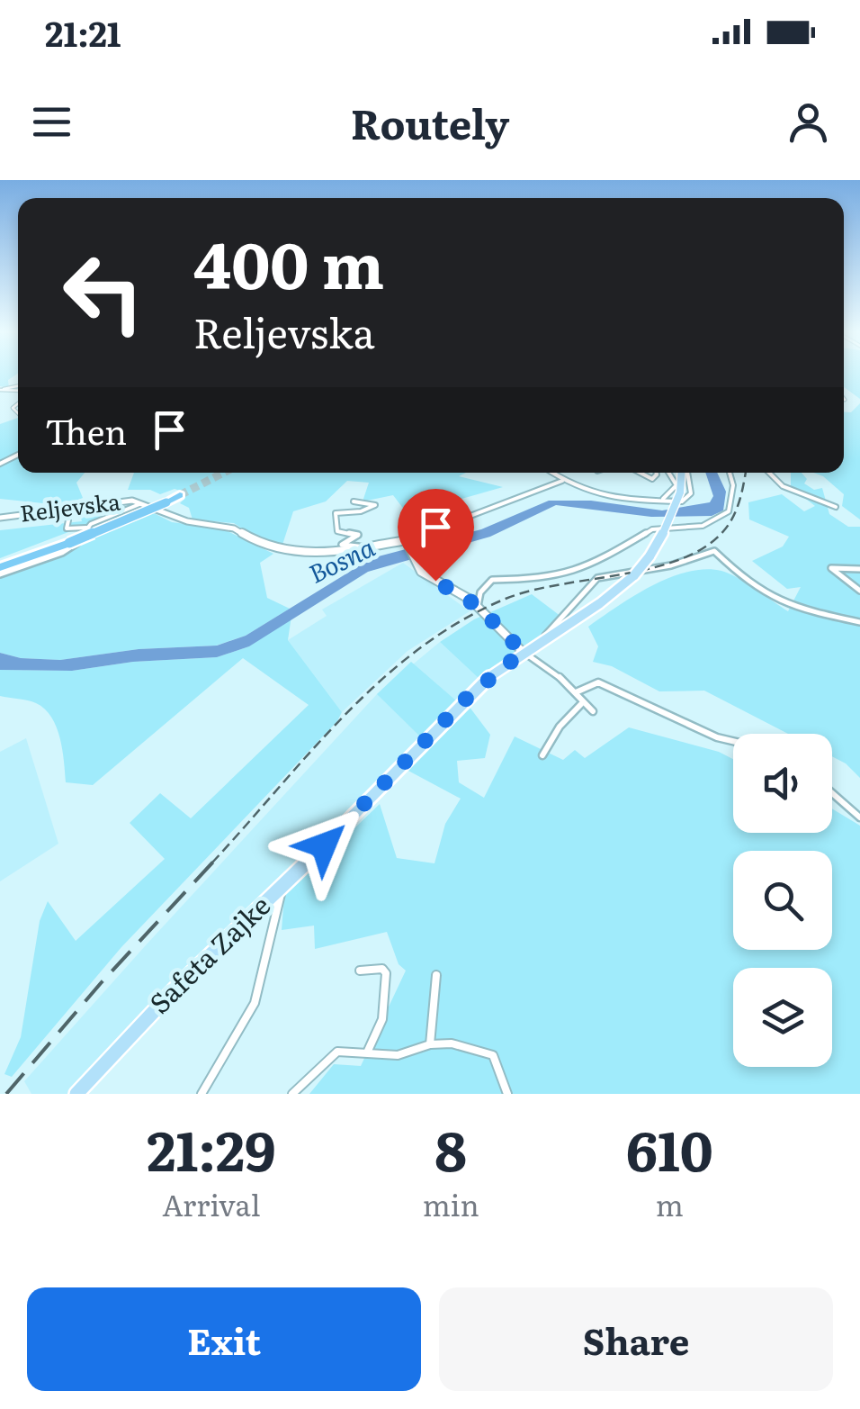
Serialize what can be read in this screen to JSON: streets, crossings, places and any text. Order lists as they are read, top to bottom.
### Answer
{
  "streets": {
    "main road": ["Reljevska", "Safeta Zajke"]
  },
  "water": ["Bosna"],
  "page": {
    "status": "21:21",
    "header": "Routely",
    "turn": ["400 m", "Reljevska"],
    "then": "Then",
    "eta": [
      "21:29",
      "Arrival",
      "8",
      "min",
      "610",
      "m"
    ],
    "buttons": ["Exit", "Share"]
  }
}
